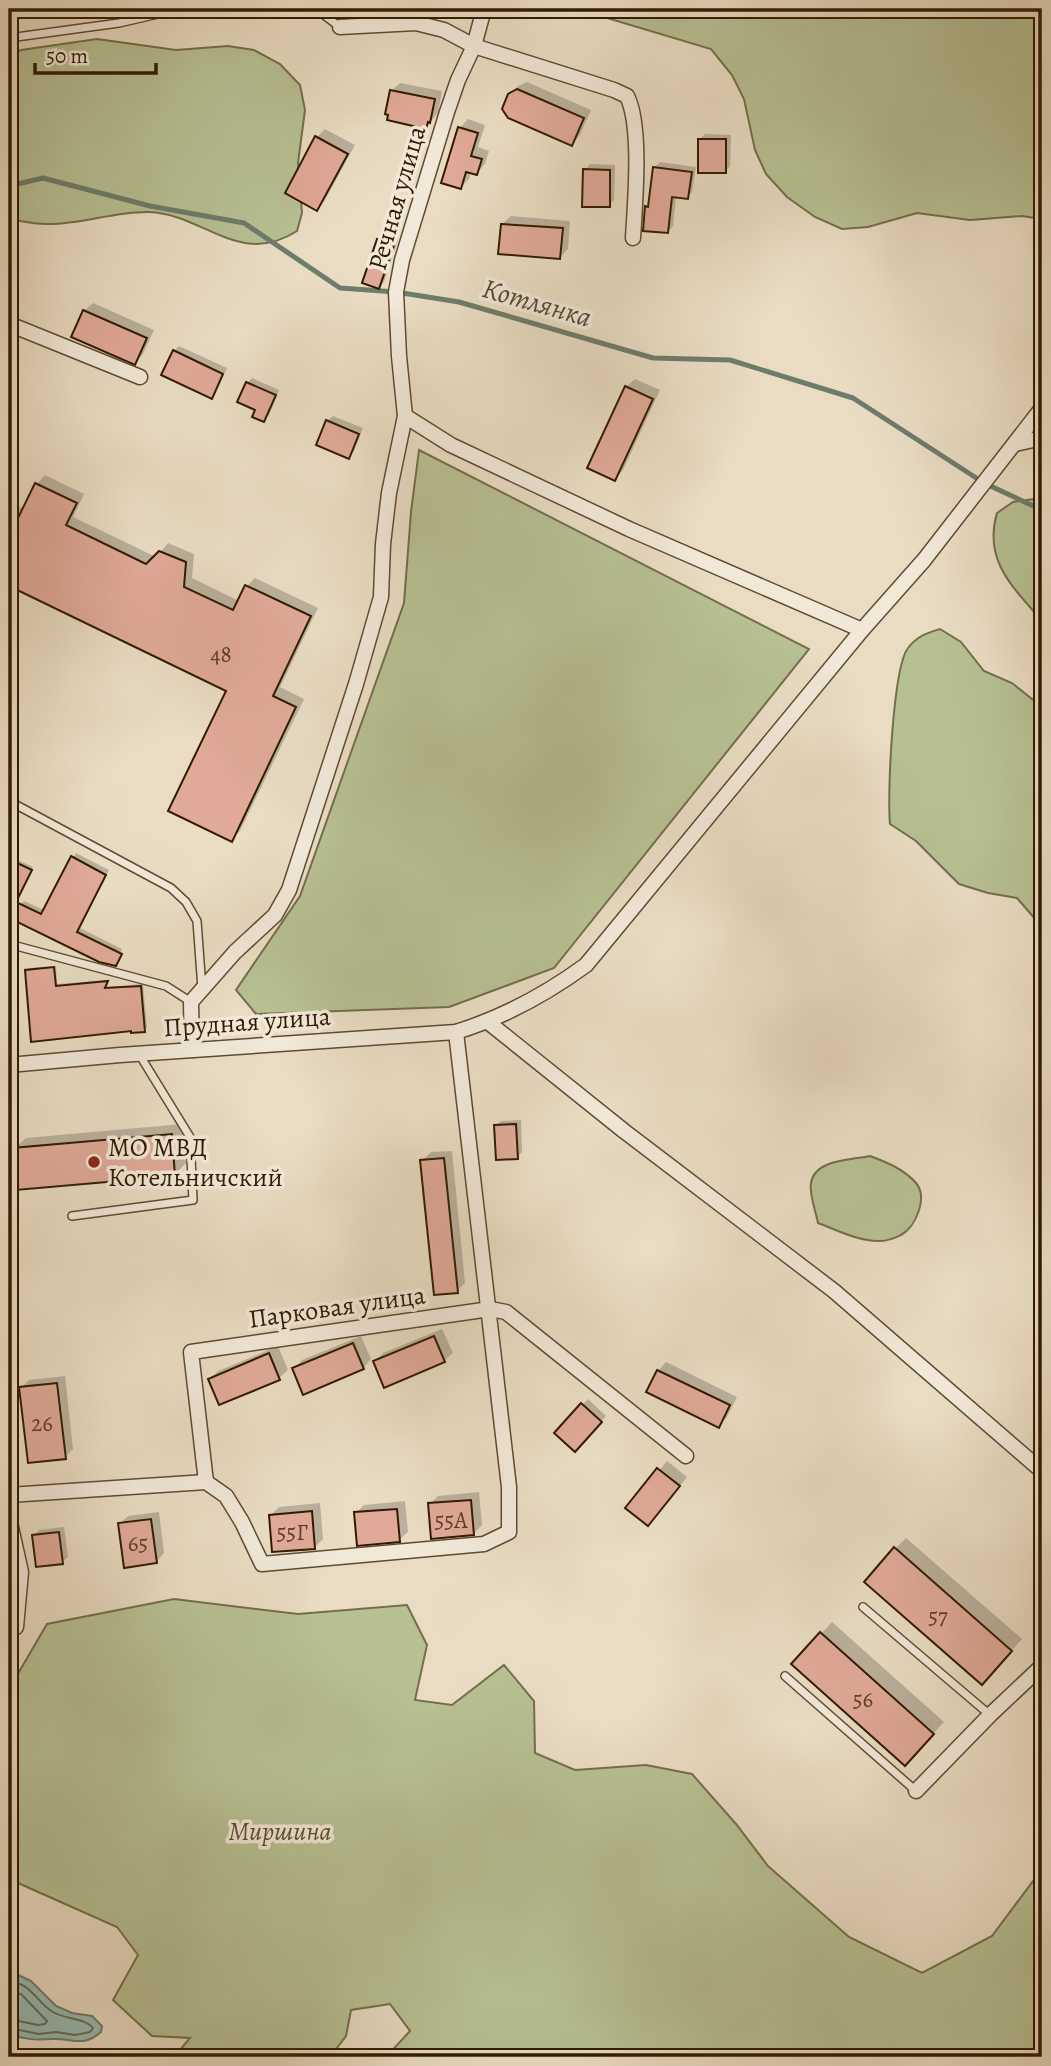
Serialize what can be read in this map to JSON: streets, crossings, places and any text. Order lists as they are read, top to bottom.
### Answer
{
  "streets": {
    "street": ["Речная улица", "Прудная улица", "Парковая улица"]
  },
  "water": ["Котлянка"],
  "parks": ["Миршина"],
  "places": ["МО МВД Котельничский"],
  "house_numbers": [
    "48",
    "26",
    "55А",
    "55Г",
    "65",
    "57",
    "56"
  ],
  "scale_bar": "50 m"
}
